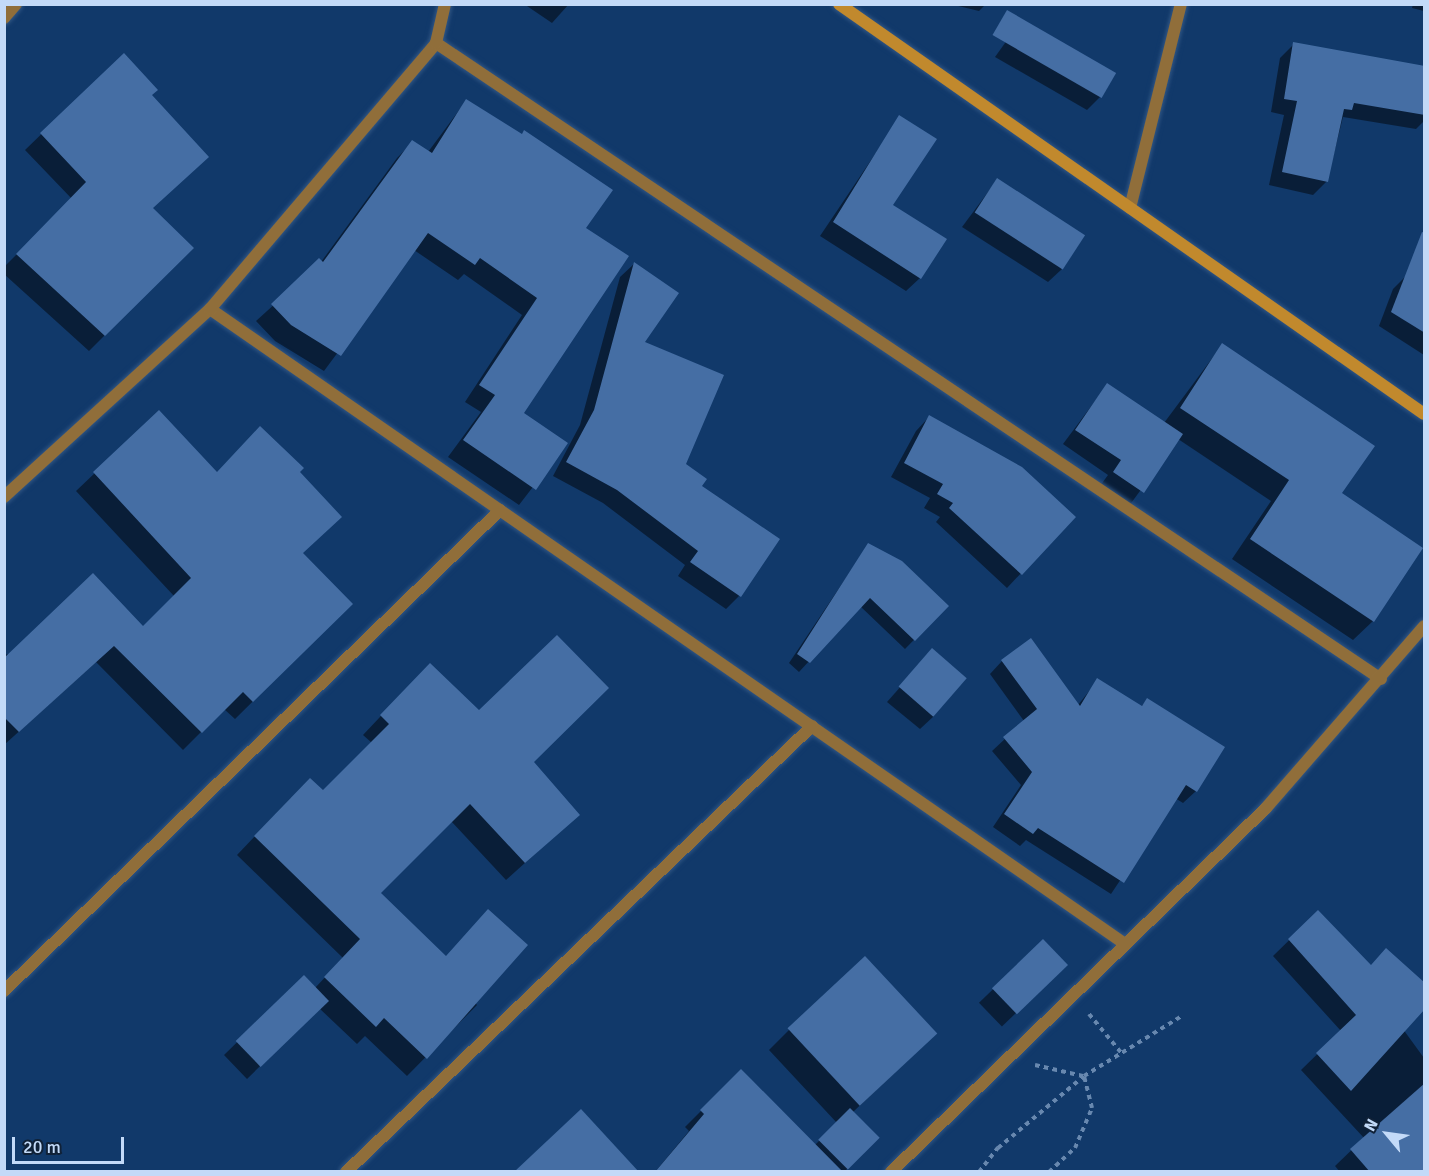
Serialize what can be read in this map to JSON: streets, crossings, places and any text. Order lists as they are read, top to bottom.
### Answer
{
  "scale_bar": "20 m",
  "north": "top left"
}
